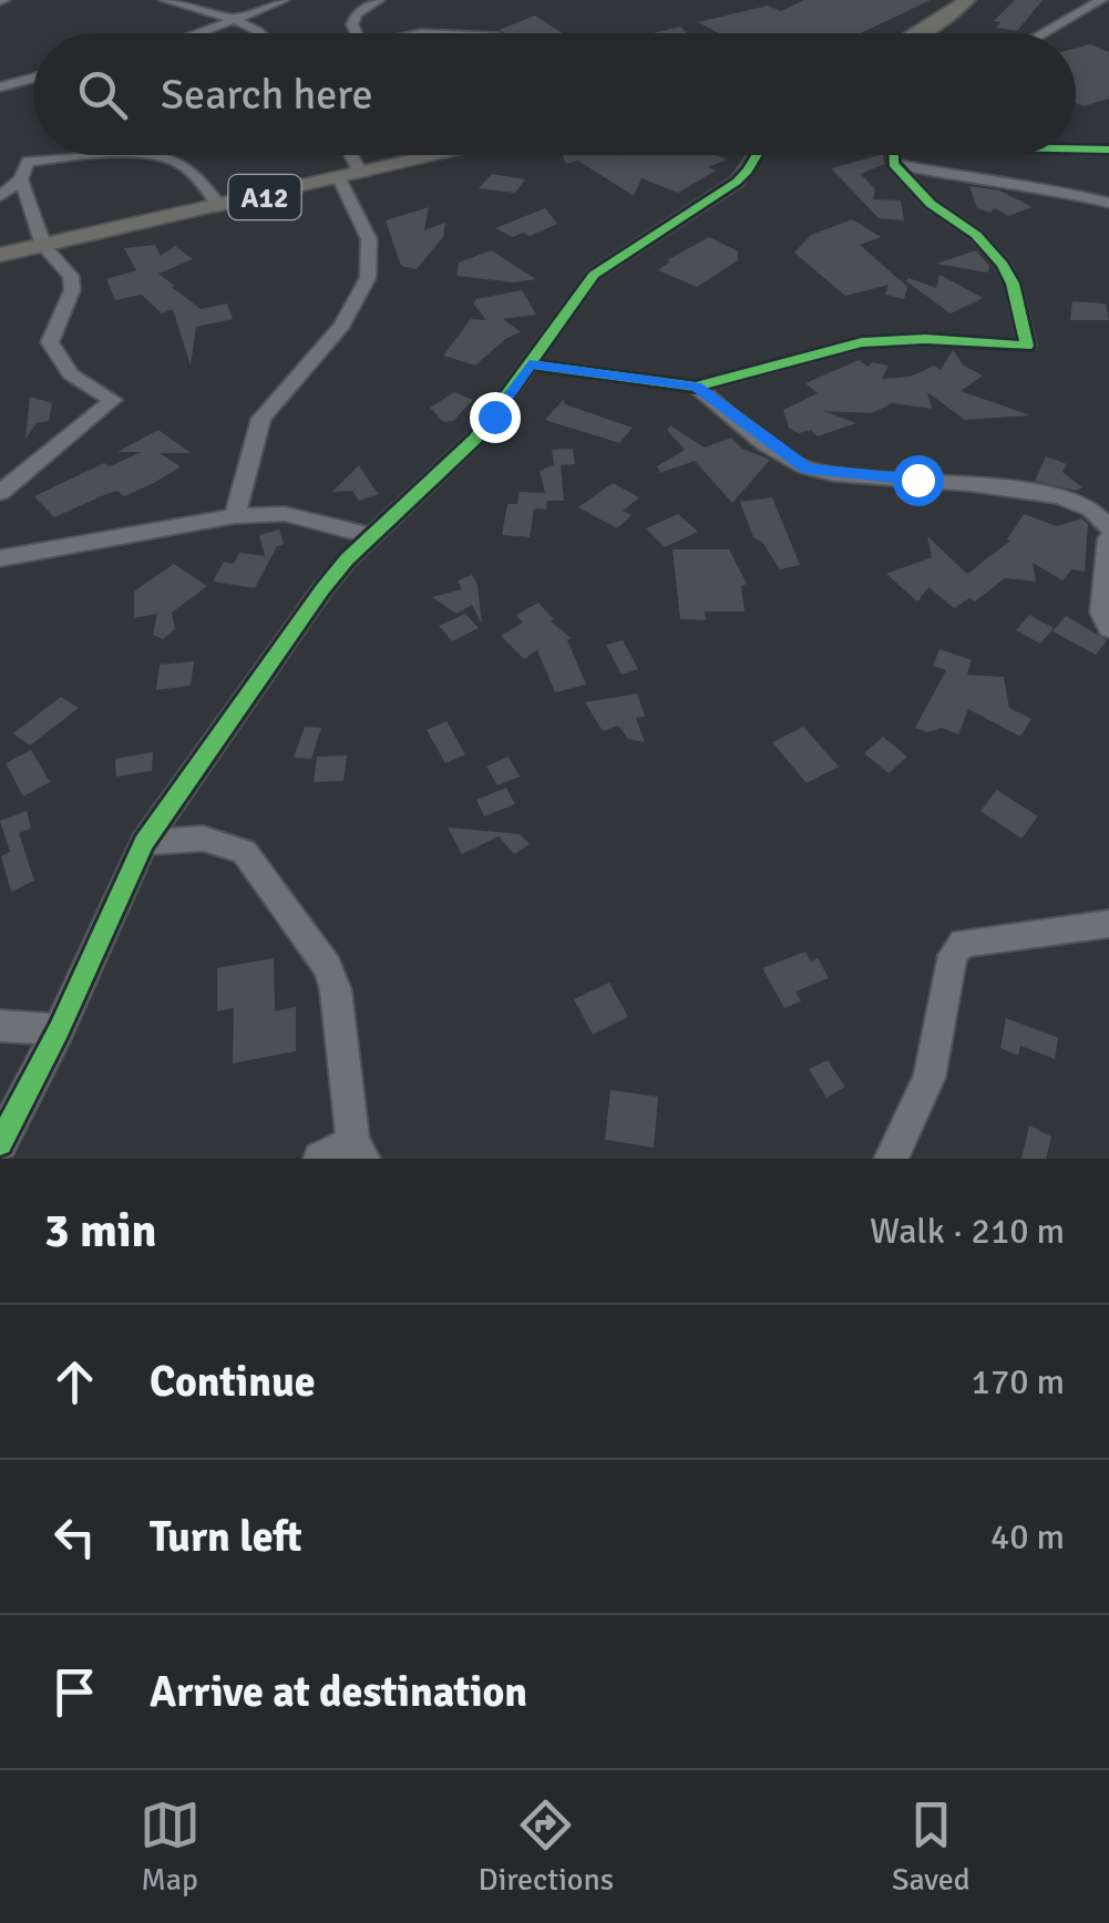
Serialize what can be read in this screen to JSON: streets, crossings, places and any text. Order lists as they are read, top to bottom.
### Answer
{
  "streets": {
    "main road": ["A12"]
  },
  "page": {
    "search": "Search here",
    "heading": ["3 min", "Walk · 210 m"],
    "list": [
      ["Continue", "170 m"],
      ["Turn left", "40 m"],
      "Arrive at destination"
    ],
    "nav": ["Map", "Directions", "Saved"]
  }
}
